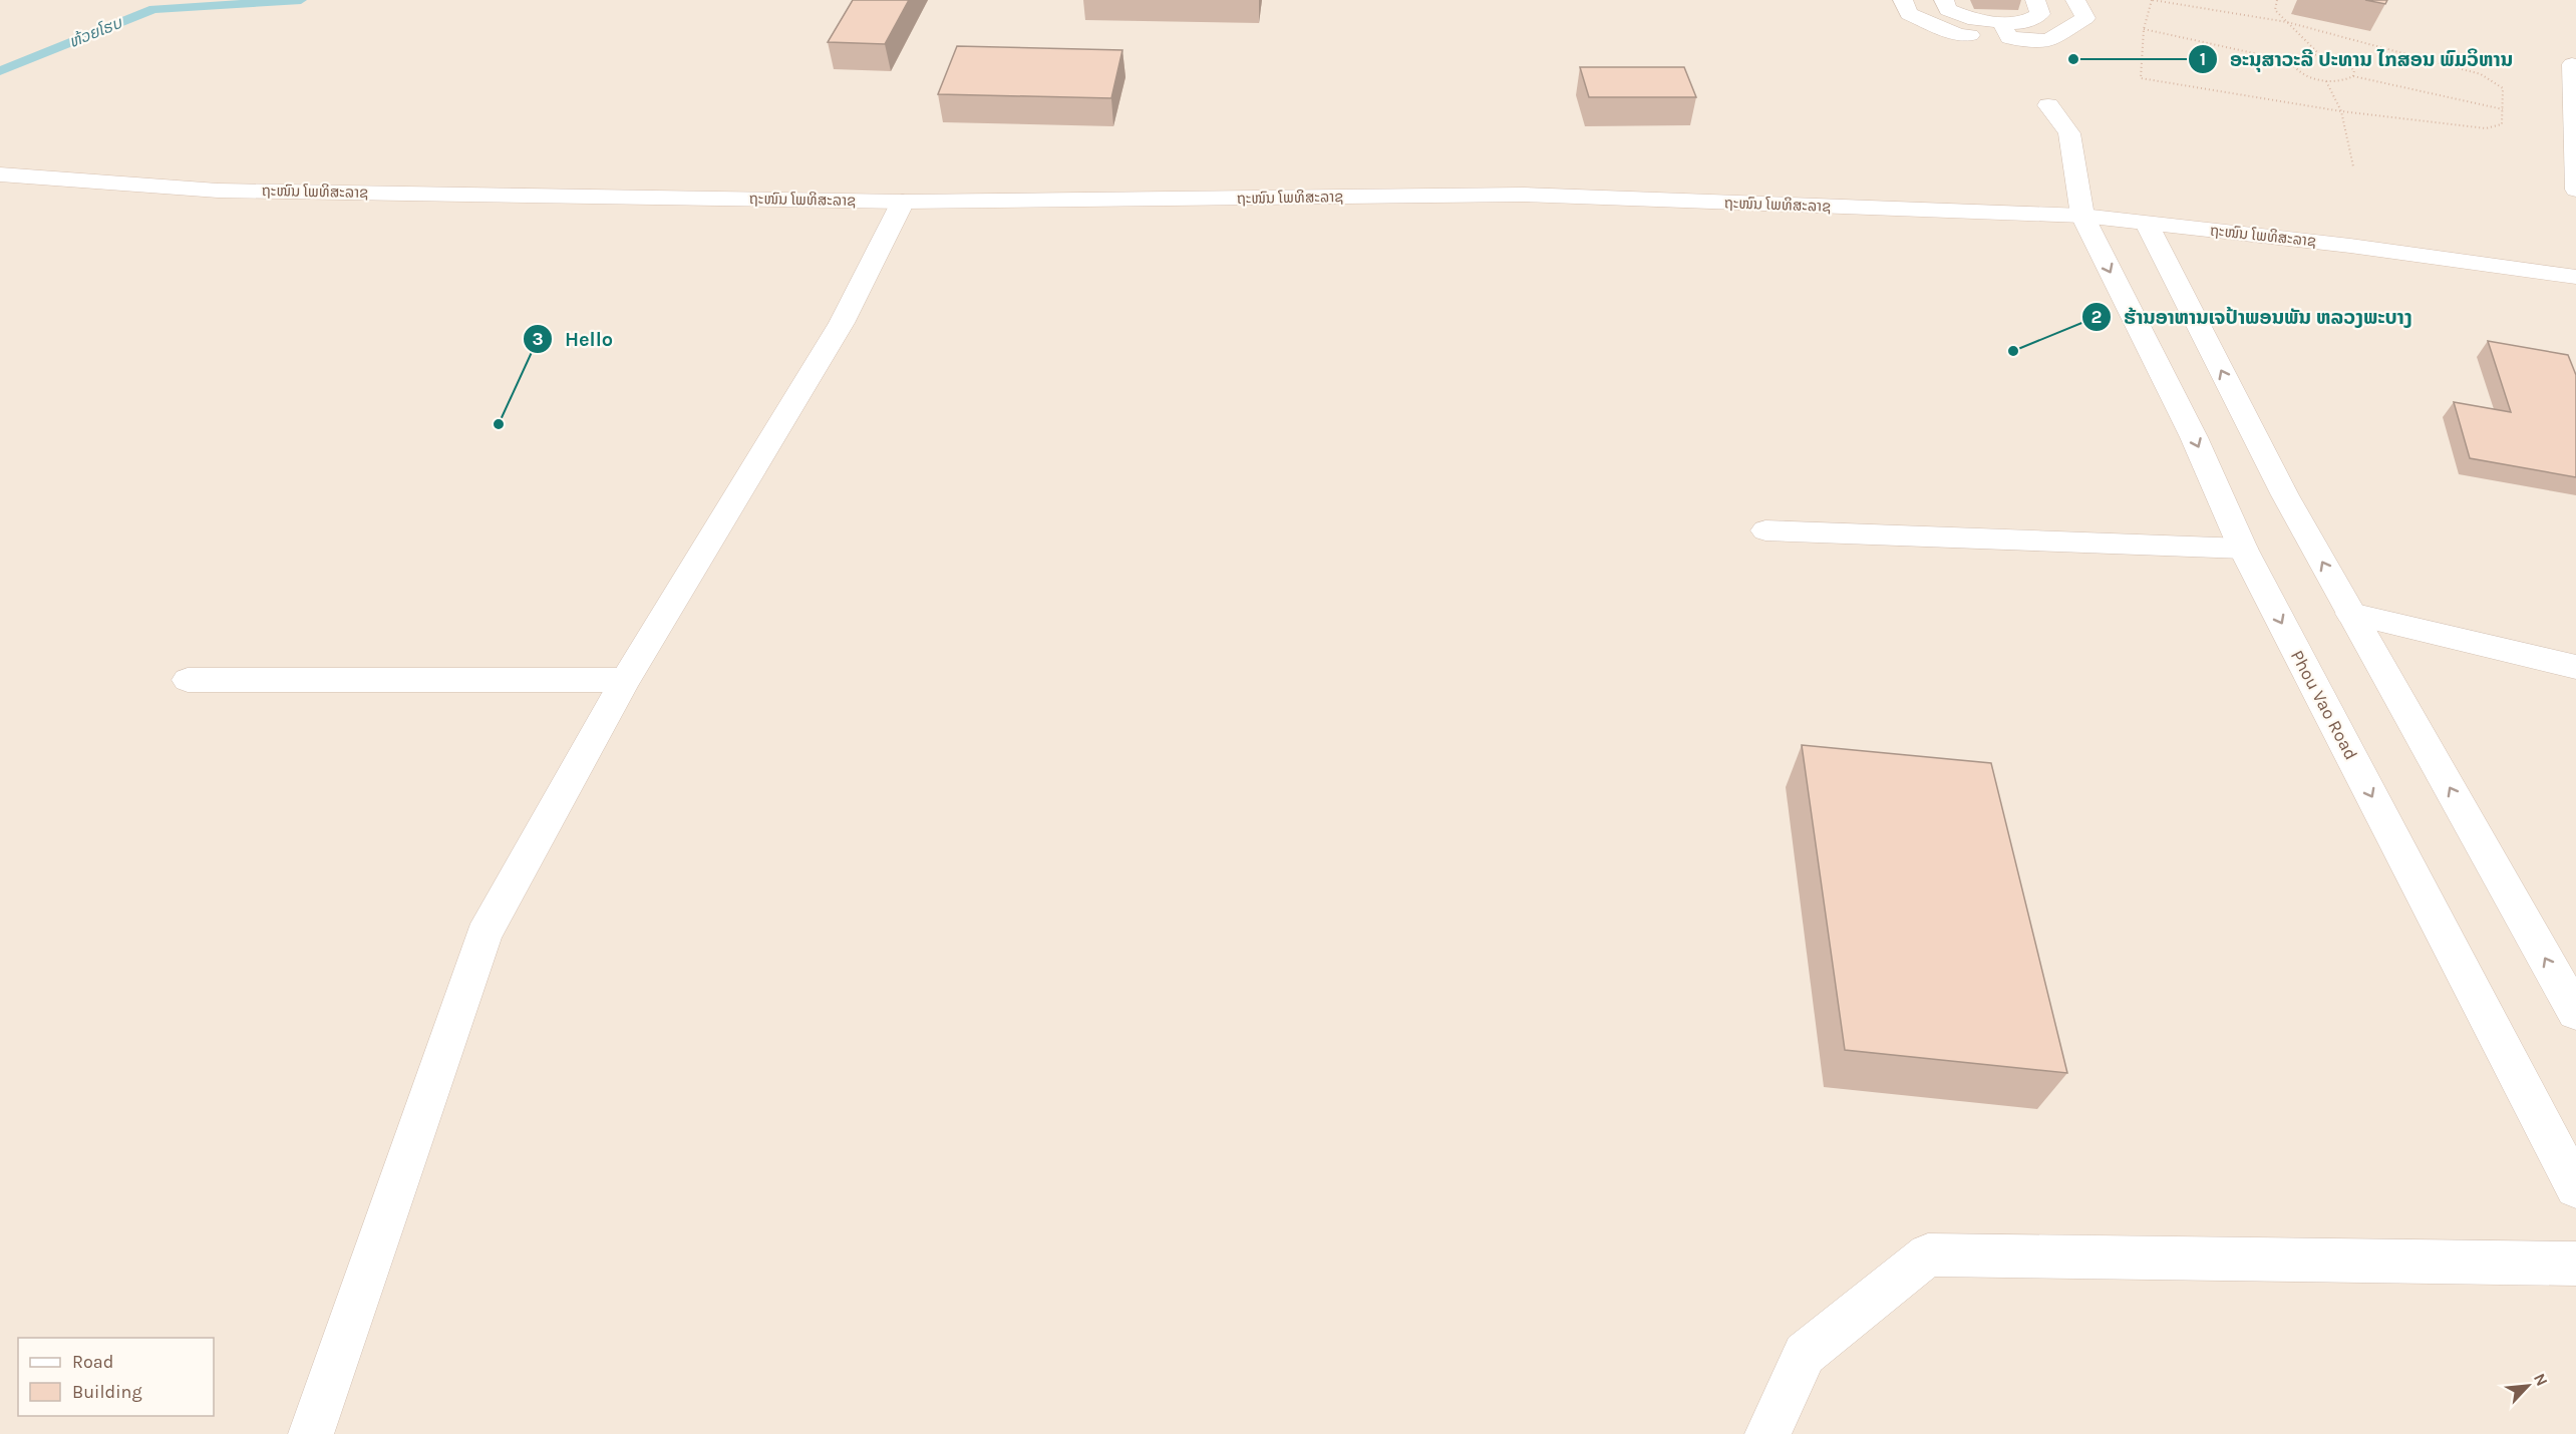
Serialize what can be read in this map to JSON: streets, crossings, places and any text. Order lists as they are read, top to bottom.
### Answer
{
  "streets": {
    "street": ["ຖະໜົນ ໂພທິສະລາຊ", "Phou Vao Road"]
  },
  "crossings": [
    ["ຖະໜົນ ໂພທິສະລາຊ", "Phou Vao Road"]
  ],
  "water": ["ຫ້ວຍໂຮບ"],
  "places": ["ອະນຸສາວະລີ ປະທານ ໄກສອນ ພົມວິຫານ", "ຮ້ານອາຫານເຈປ້າພອນພັນ ຫລວງພະບາງ", "Hello"],
  "legend": ["Road", "Building"],
  "north": "top right"
}
